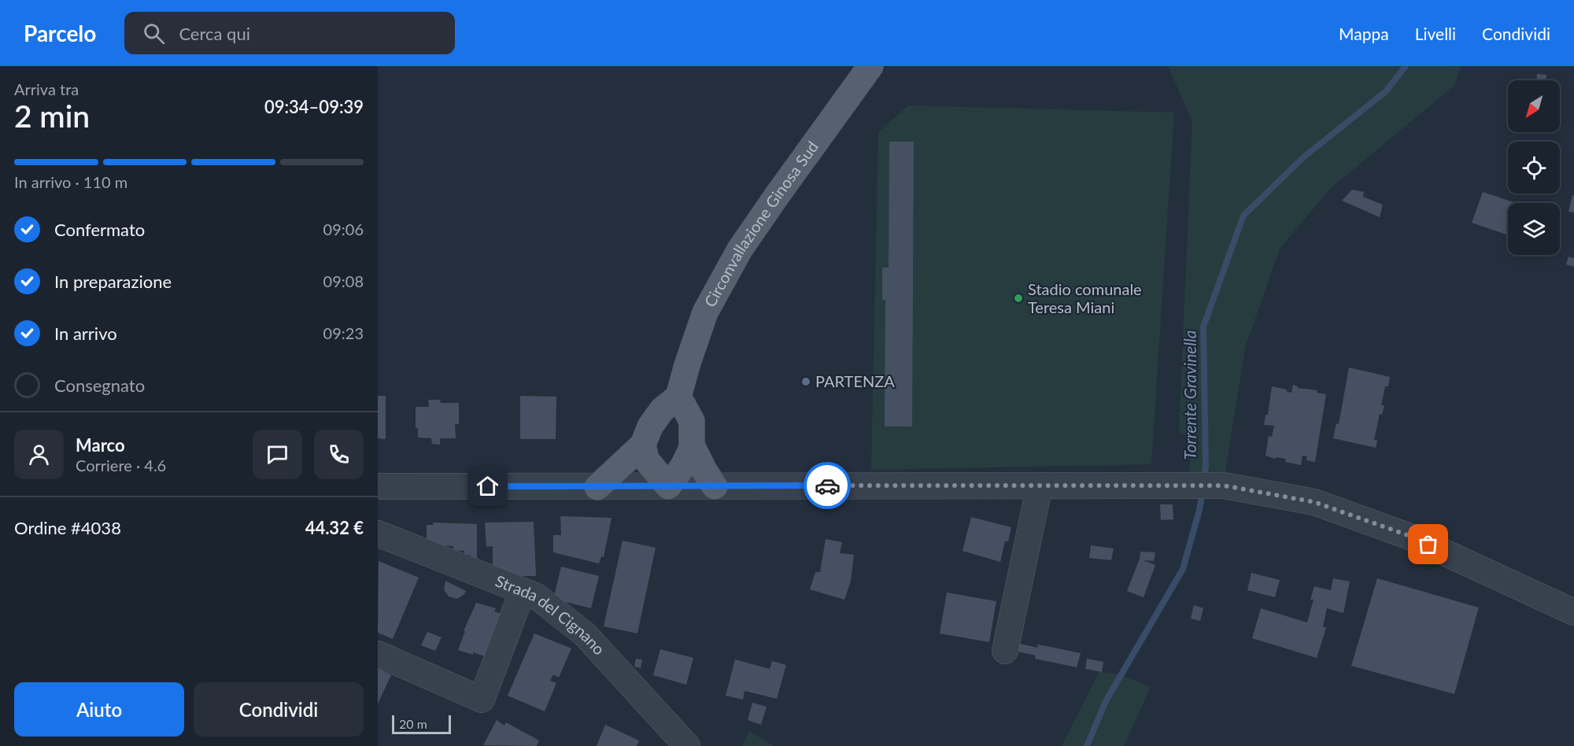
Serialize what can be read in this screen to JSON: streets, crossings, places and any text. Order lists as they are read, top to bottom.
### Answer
{
  "streets": {
    "main road": ["Circonvallazione Ginosa Sud"],
    "street": ["Strada del Cignano"]
  },
  "water": ["Torrente Gravinella"],
  "places": ["Stadio comunale Teresa Miani", "PARTENZA"],
  "scale_bar": "20 m",
  "north": "bottom left",
  "page": {
    "header": "Parcelo",
    "search": "Cerca qui",
    "nav": ["Mappa", "Livelli", "Condividi"],
    "heading": ["2 min", "Arriva tra", "09:34–09:39"],
    "panel": [
      "Marco",
      "Corriere · 4.6",
      "Ordine #4038",
      "44.32 €"
    ],
    "bar": "In arrivo · 110 m",
    "list": [
      ["Confermato", "09:06"],
      ["In preparazione", "09:08"],
      ["In arrivo", "09:23"],
      "Consegnato"
    ],
    "buttons": ["Aiuto", "Condividi"],
    "scale": "20 m"
  }
}
